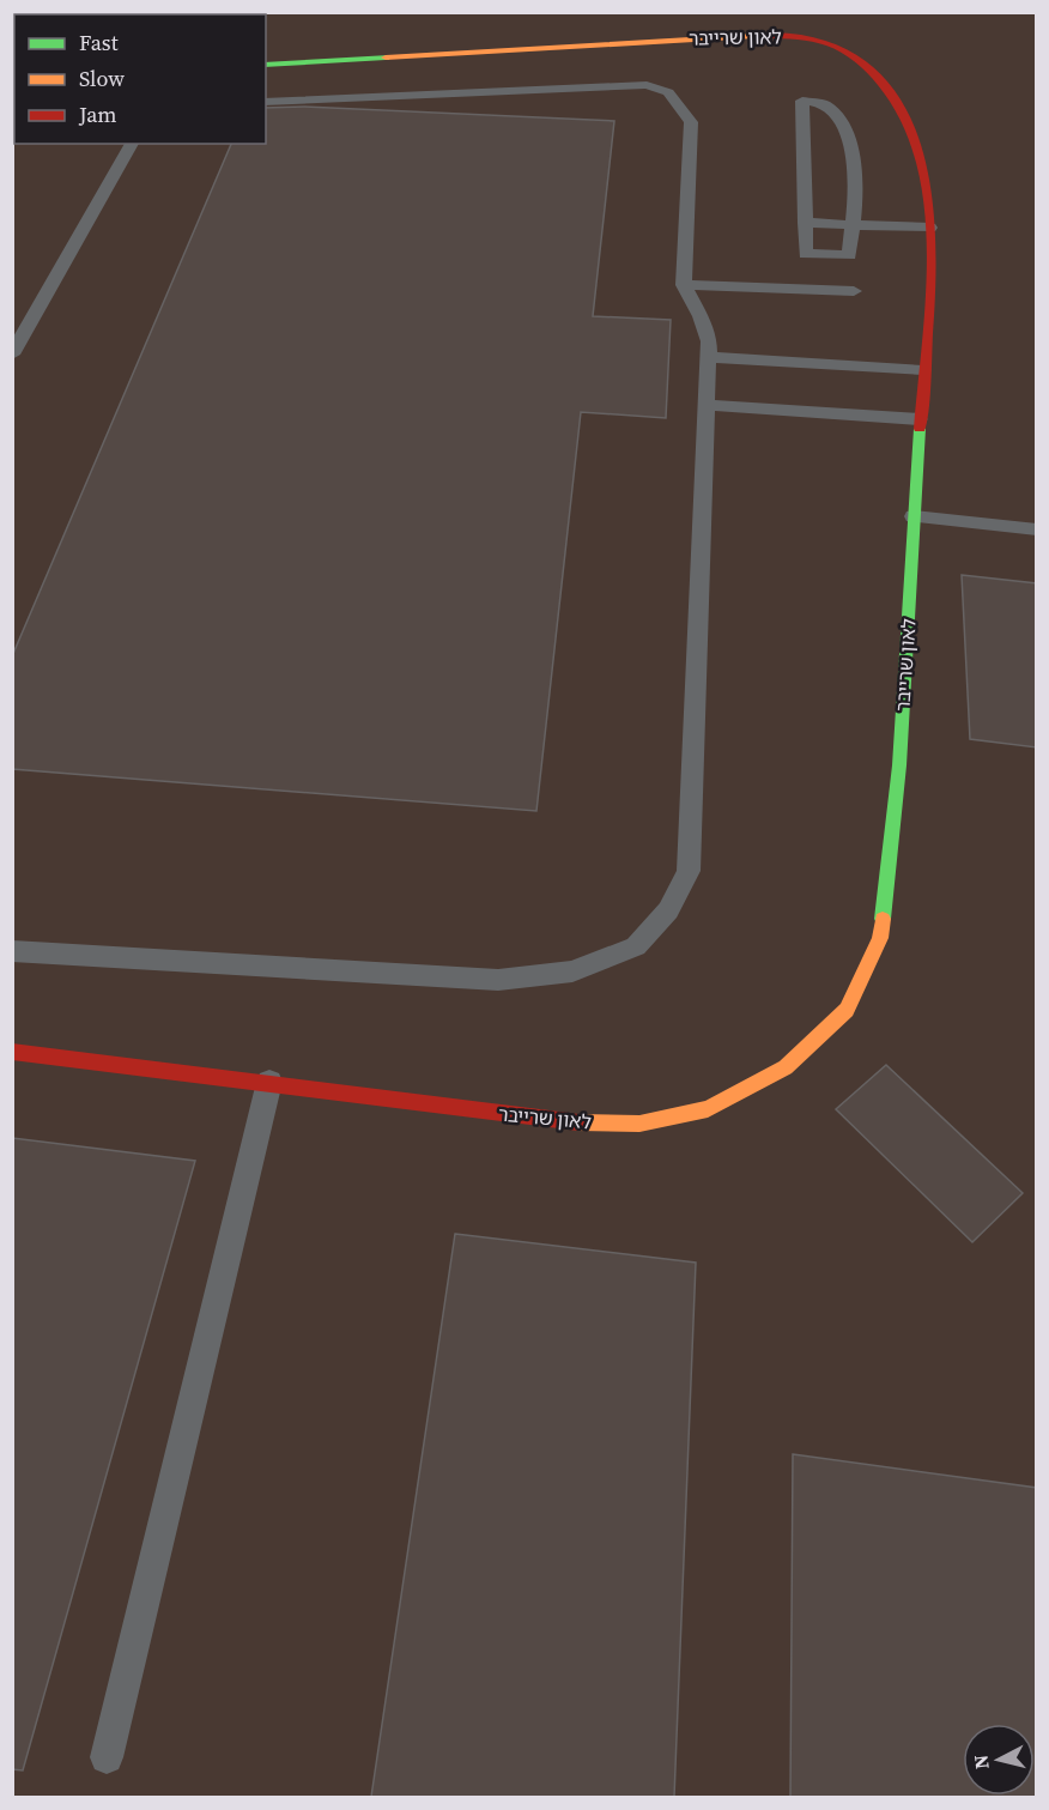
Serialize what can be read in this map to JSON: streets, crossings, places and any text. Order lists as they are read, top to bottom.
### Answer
{
  "streets": {
    "street": ["לאון שרייבר"]
  },
  "legend": ["Fast", "Slow", "Jam"],
  "north": "left"
}
